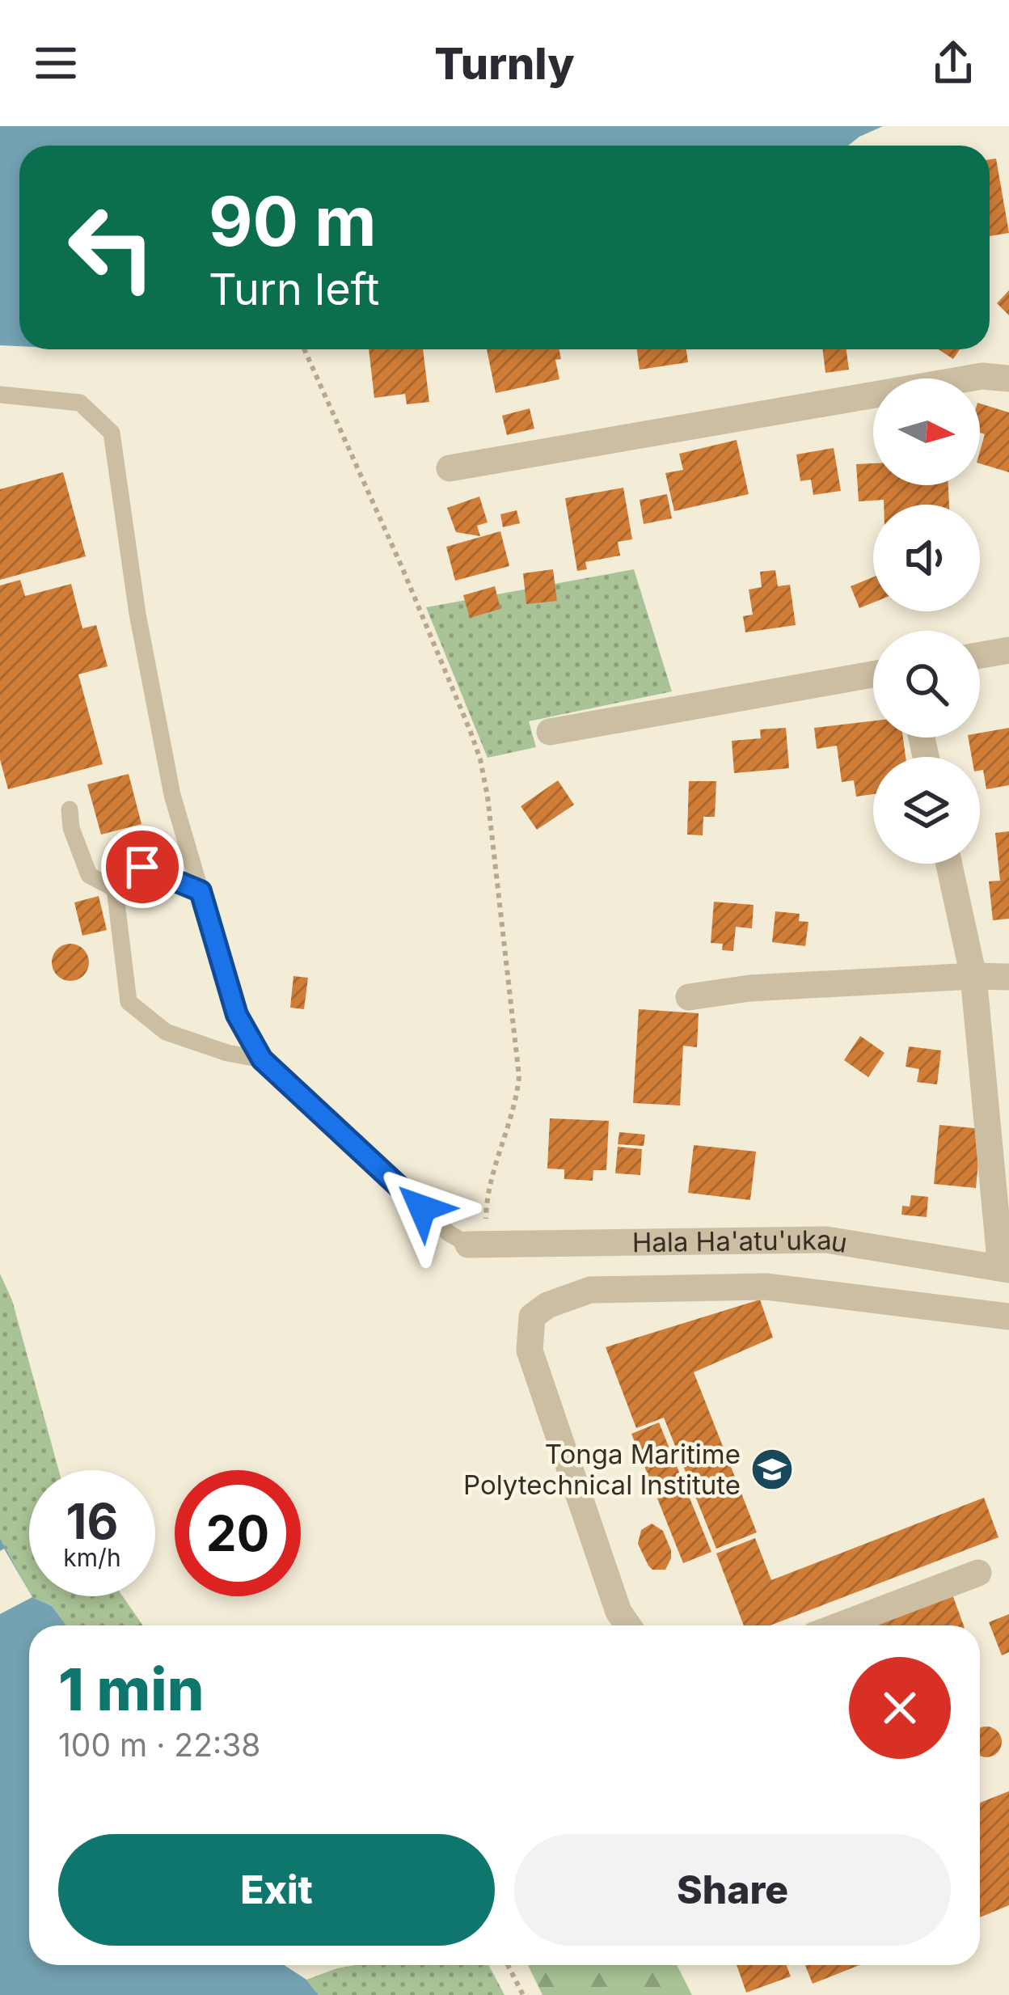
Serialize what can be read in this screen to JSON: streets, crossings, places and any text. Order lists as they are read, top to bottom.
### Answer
{
  "streets": {
    "street": ["Hala Ha'atu'ukau"]
  },
  "places": {
    "school or university": ["Tonga Maritime Polytechnical Institute"]
  },
  "north": "right",
  "page": {
    "header": "Turnly",
    "turn": ["90 m", "Turn left"],
    "speed": "16 km/h",
    "limit": "20",
    "heading": ["1 min", "100 m · 22:38"],
    "buttons": ["Exit", "Share"]
  }
}
